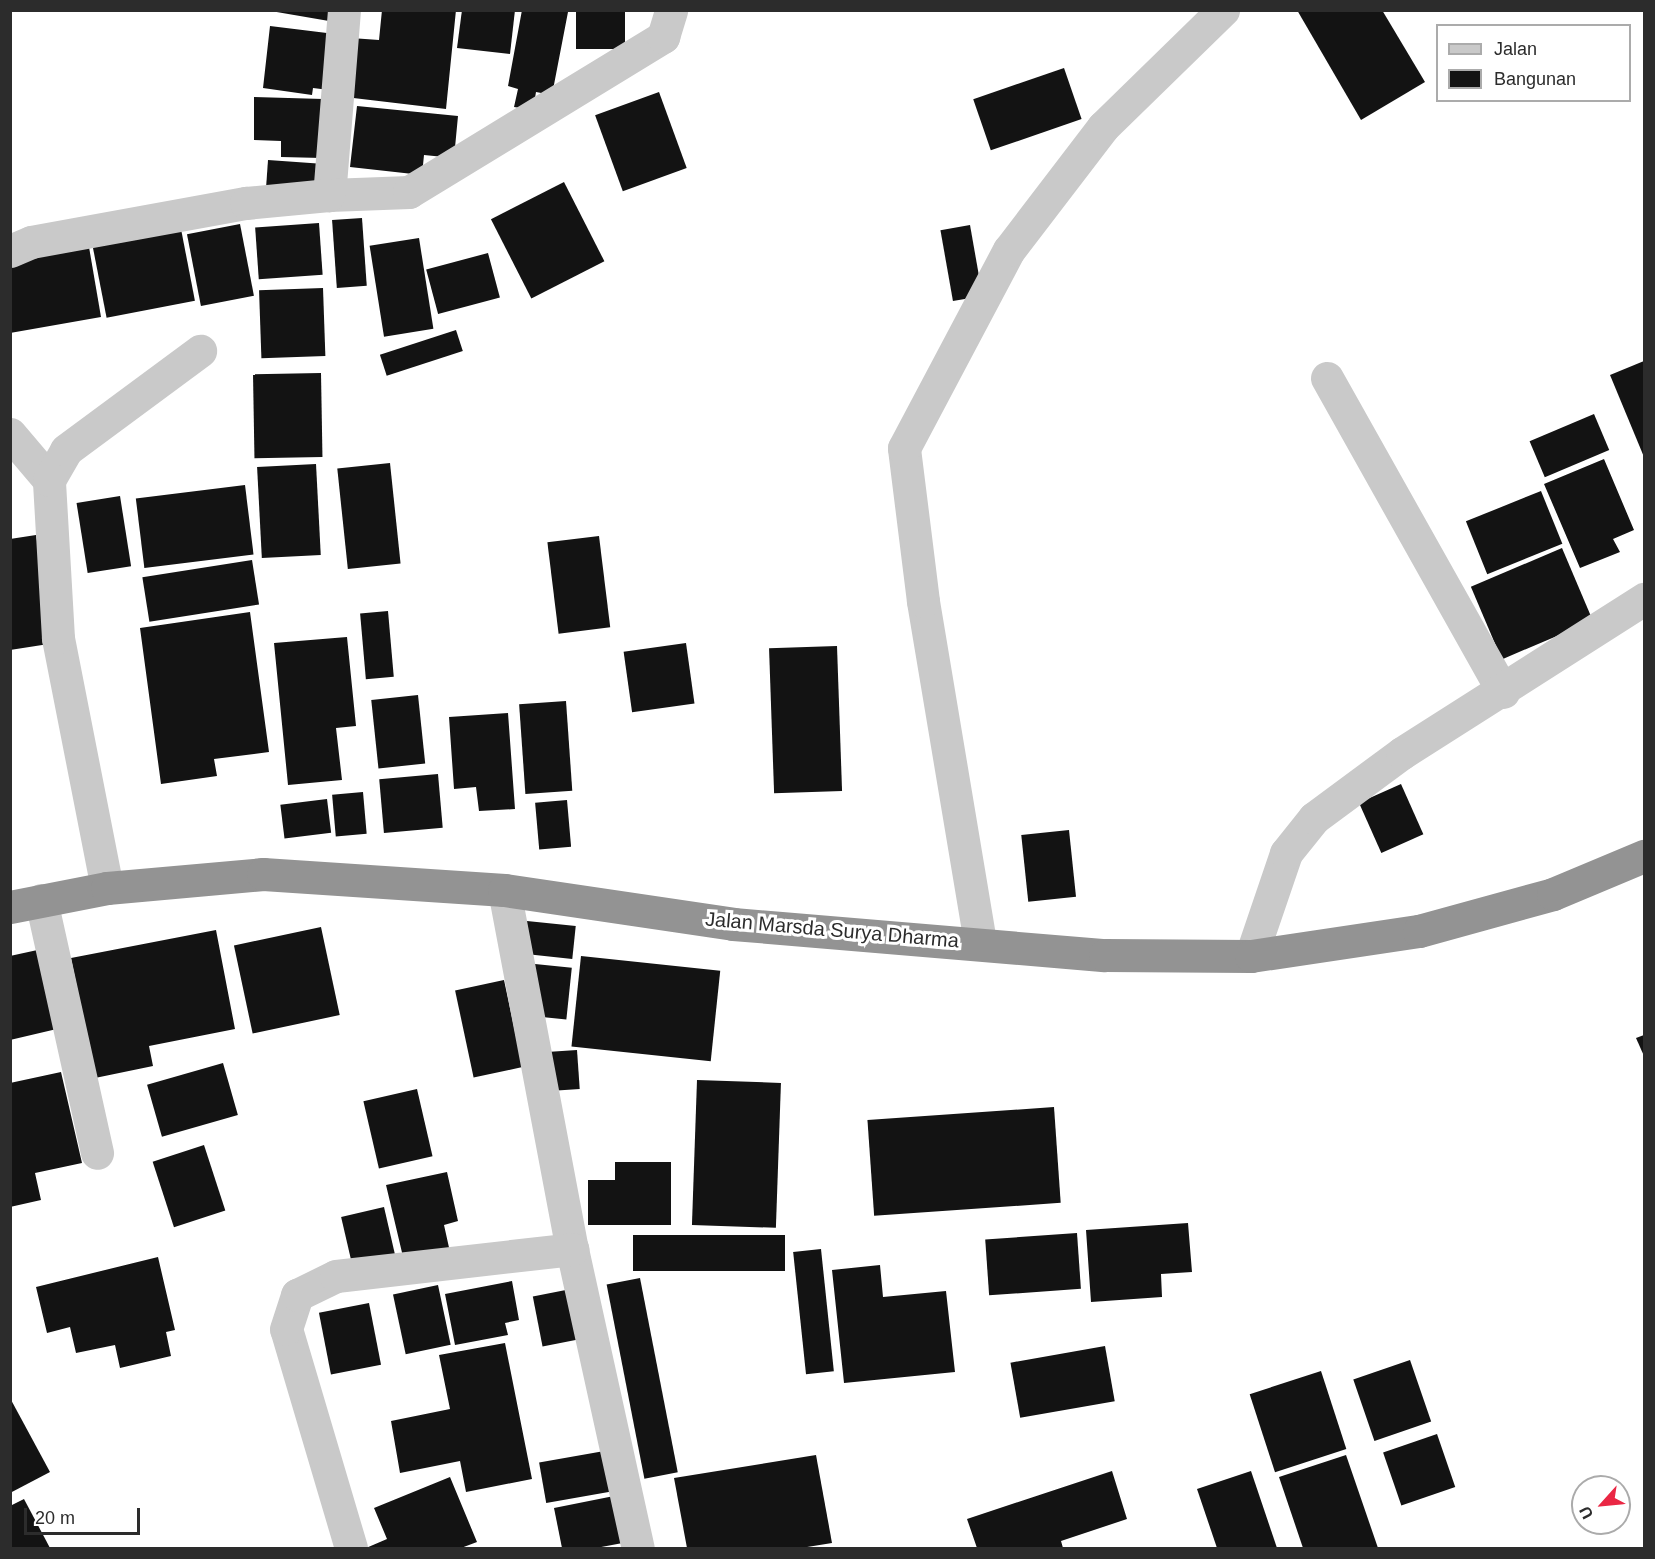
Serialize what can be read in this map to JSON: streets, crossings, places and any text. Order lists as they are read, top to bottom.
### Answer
{
  "streets": {
    "highway": ["Jalan Marsda Surya Dharma"]
  },
  "legend": ["Jalan", "Bangunan"],
  "scale_bar": "20 m",
  "north": "bottom left"
}
